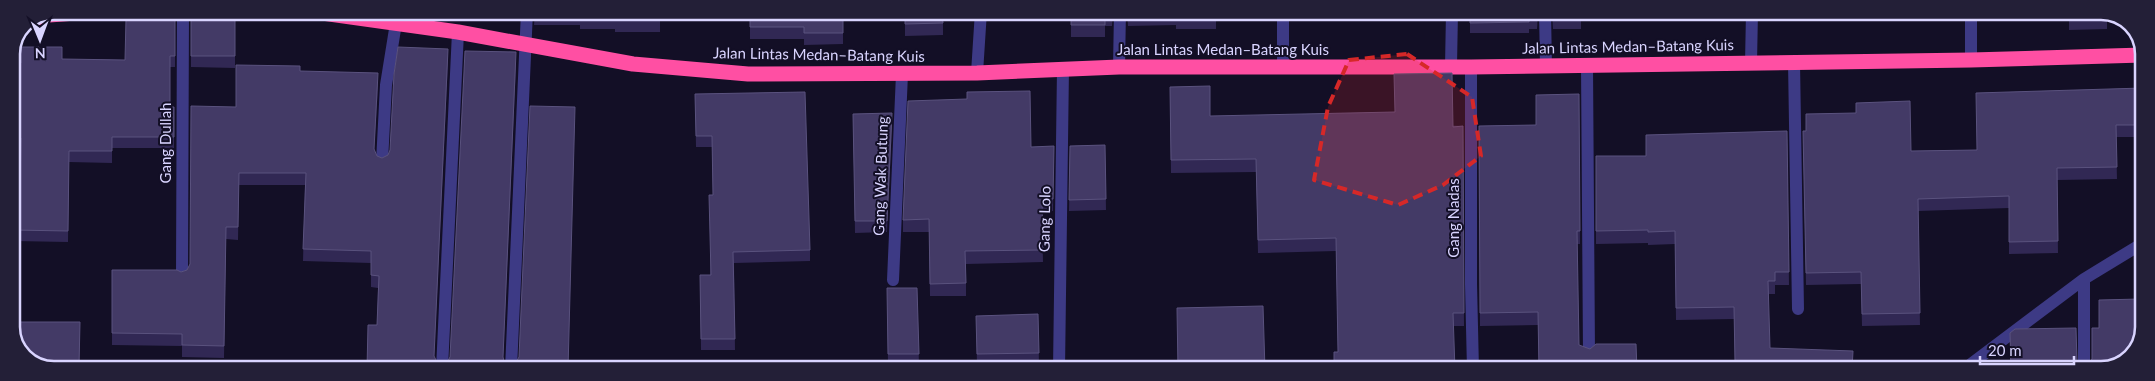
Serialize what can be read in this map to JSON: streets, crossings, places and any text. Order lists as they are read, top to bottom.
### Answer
{
  "streets": {
    "highway": ["Jalan Lintas Medan–Batang Kuis"],
    "street": [
      "Gang Dullah",
      "Gang Wak Butung",
      "Gang Nadas",
      "Gang Lolo"
    ]
  },
  "crossings": [
    ["Jalan Lintas Medan–Batang Kuis", "Gang Wak Butung"],
    ["Jalan Lintas Medan–Batang Kuis", "Gang Nadas"],
    ["Jalan Lintas Medan–Batang Kuis", "Gang Lolo"]
  ],
  "scale_bar": "20 m",
  "north": "bottom"
}
